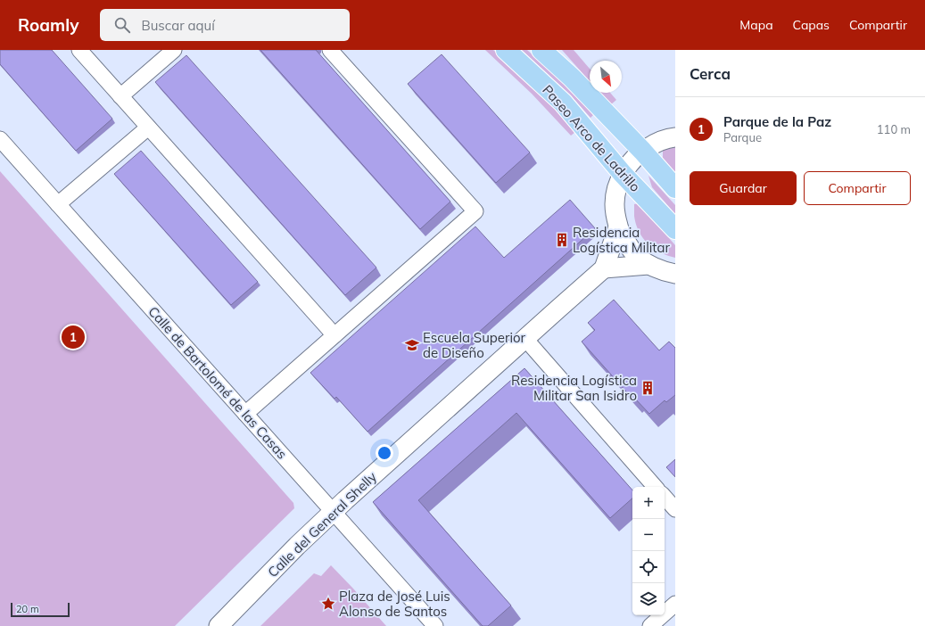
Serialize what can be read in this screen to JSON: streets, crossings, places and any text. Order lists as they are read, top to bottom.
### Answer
{
  "streets": {
    "main road": ["Paseo Arco de Ladrillo"],
    "street": ["Calle de Bartolomé de las Casas", "Calle del General Shelly"]
  },
  "crossings": [
    ["Calle de Bartolomé de las Casas", "Calle del General Shelly"]
  ],
  "places": {
    "building": ["Residencia Logística Militar", "Residencia Logística Militar San Isidro"],
    "school or university": ["Escuela Superior de Diseño"],
    "place": ["Plaza de José Luis Alonso de Santos"]
  },
  "scale_bar": "20 m",
  "north": "bottom right",
  "page": {
    "header": "Roamly",
    "search": "Buscar aquí",
    "nav": ["Mapa", "Capas", "Compartir"],
    "heading": "Cerca",
    "list": [
      {
        "mark": "1",
        "name": "Parque de la Paz",
        "note": "Parque",
        "value": "110 m"
      }
    ],
    "buttons": ["Guardar", "Compartir"],
    "pins": "1",
    "map_buttons": ["+", "−"],
    "scale": "20 m"
  }
}
